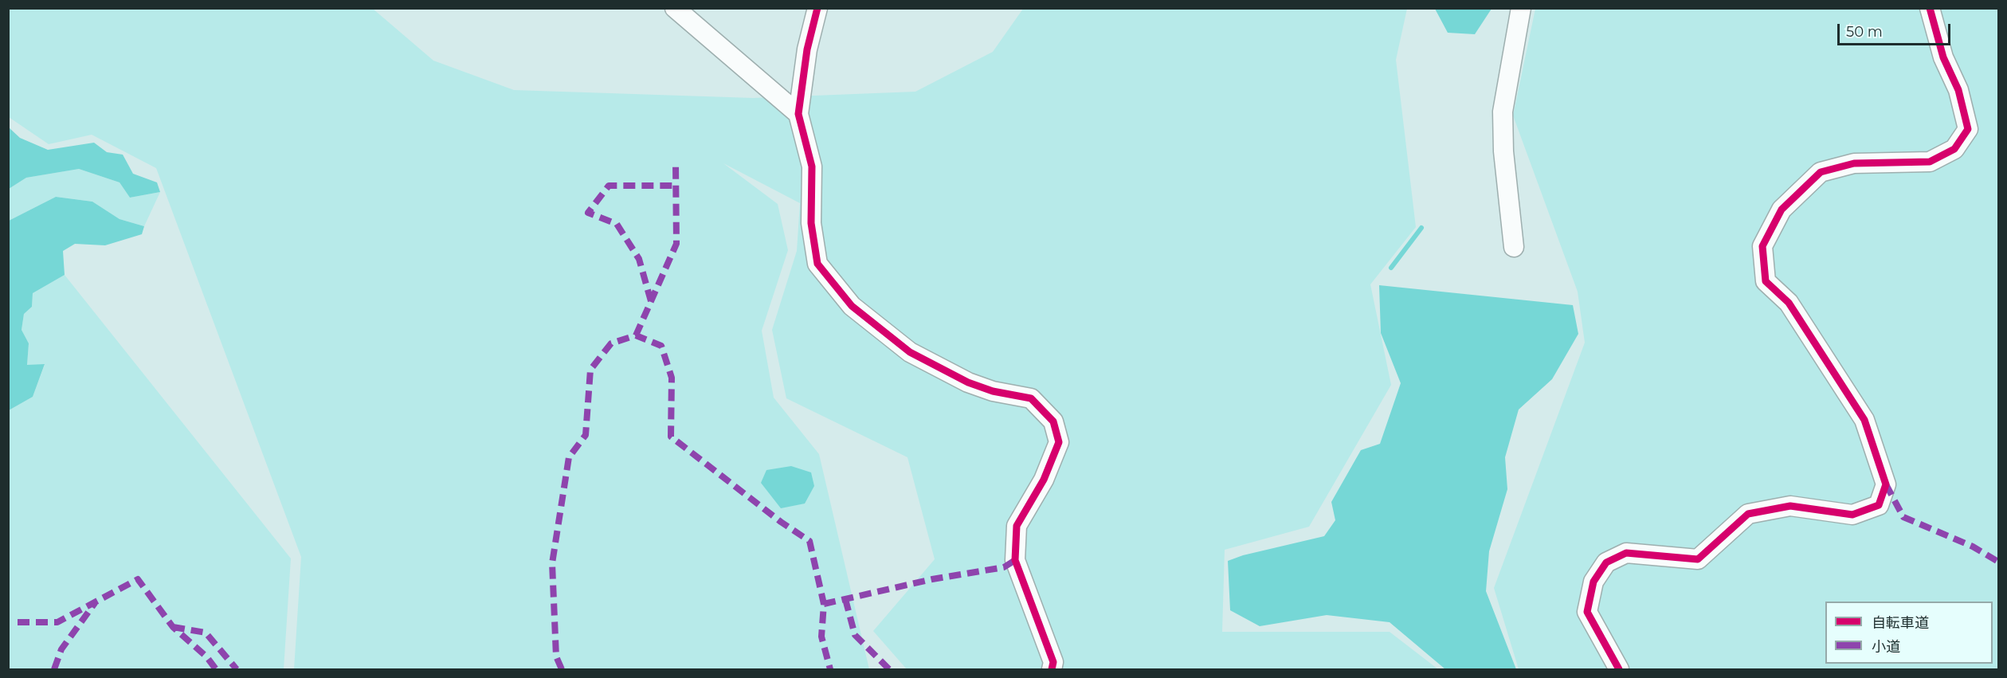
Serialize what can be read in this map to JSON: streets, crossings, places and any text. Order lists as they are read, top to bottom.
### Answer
{
  "legend": ["自転車道", "小道"],
  "scale_bar": "50 m"
}
